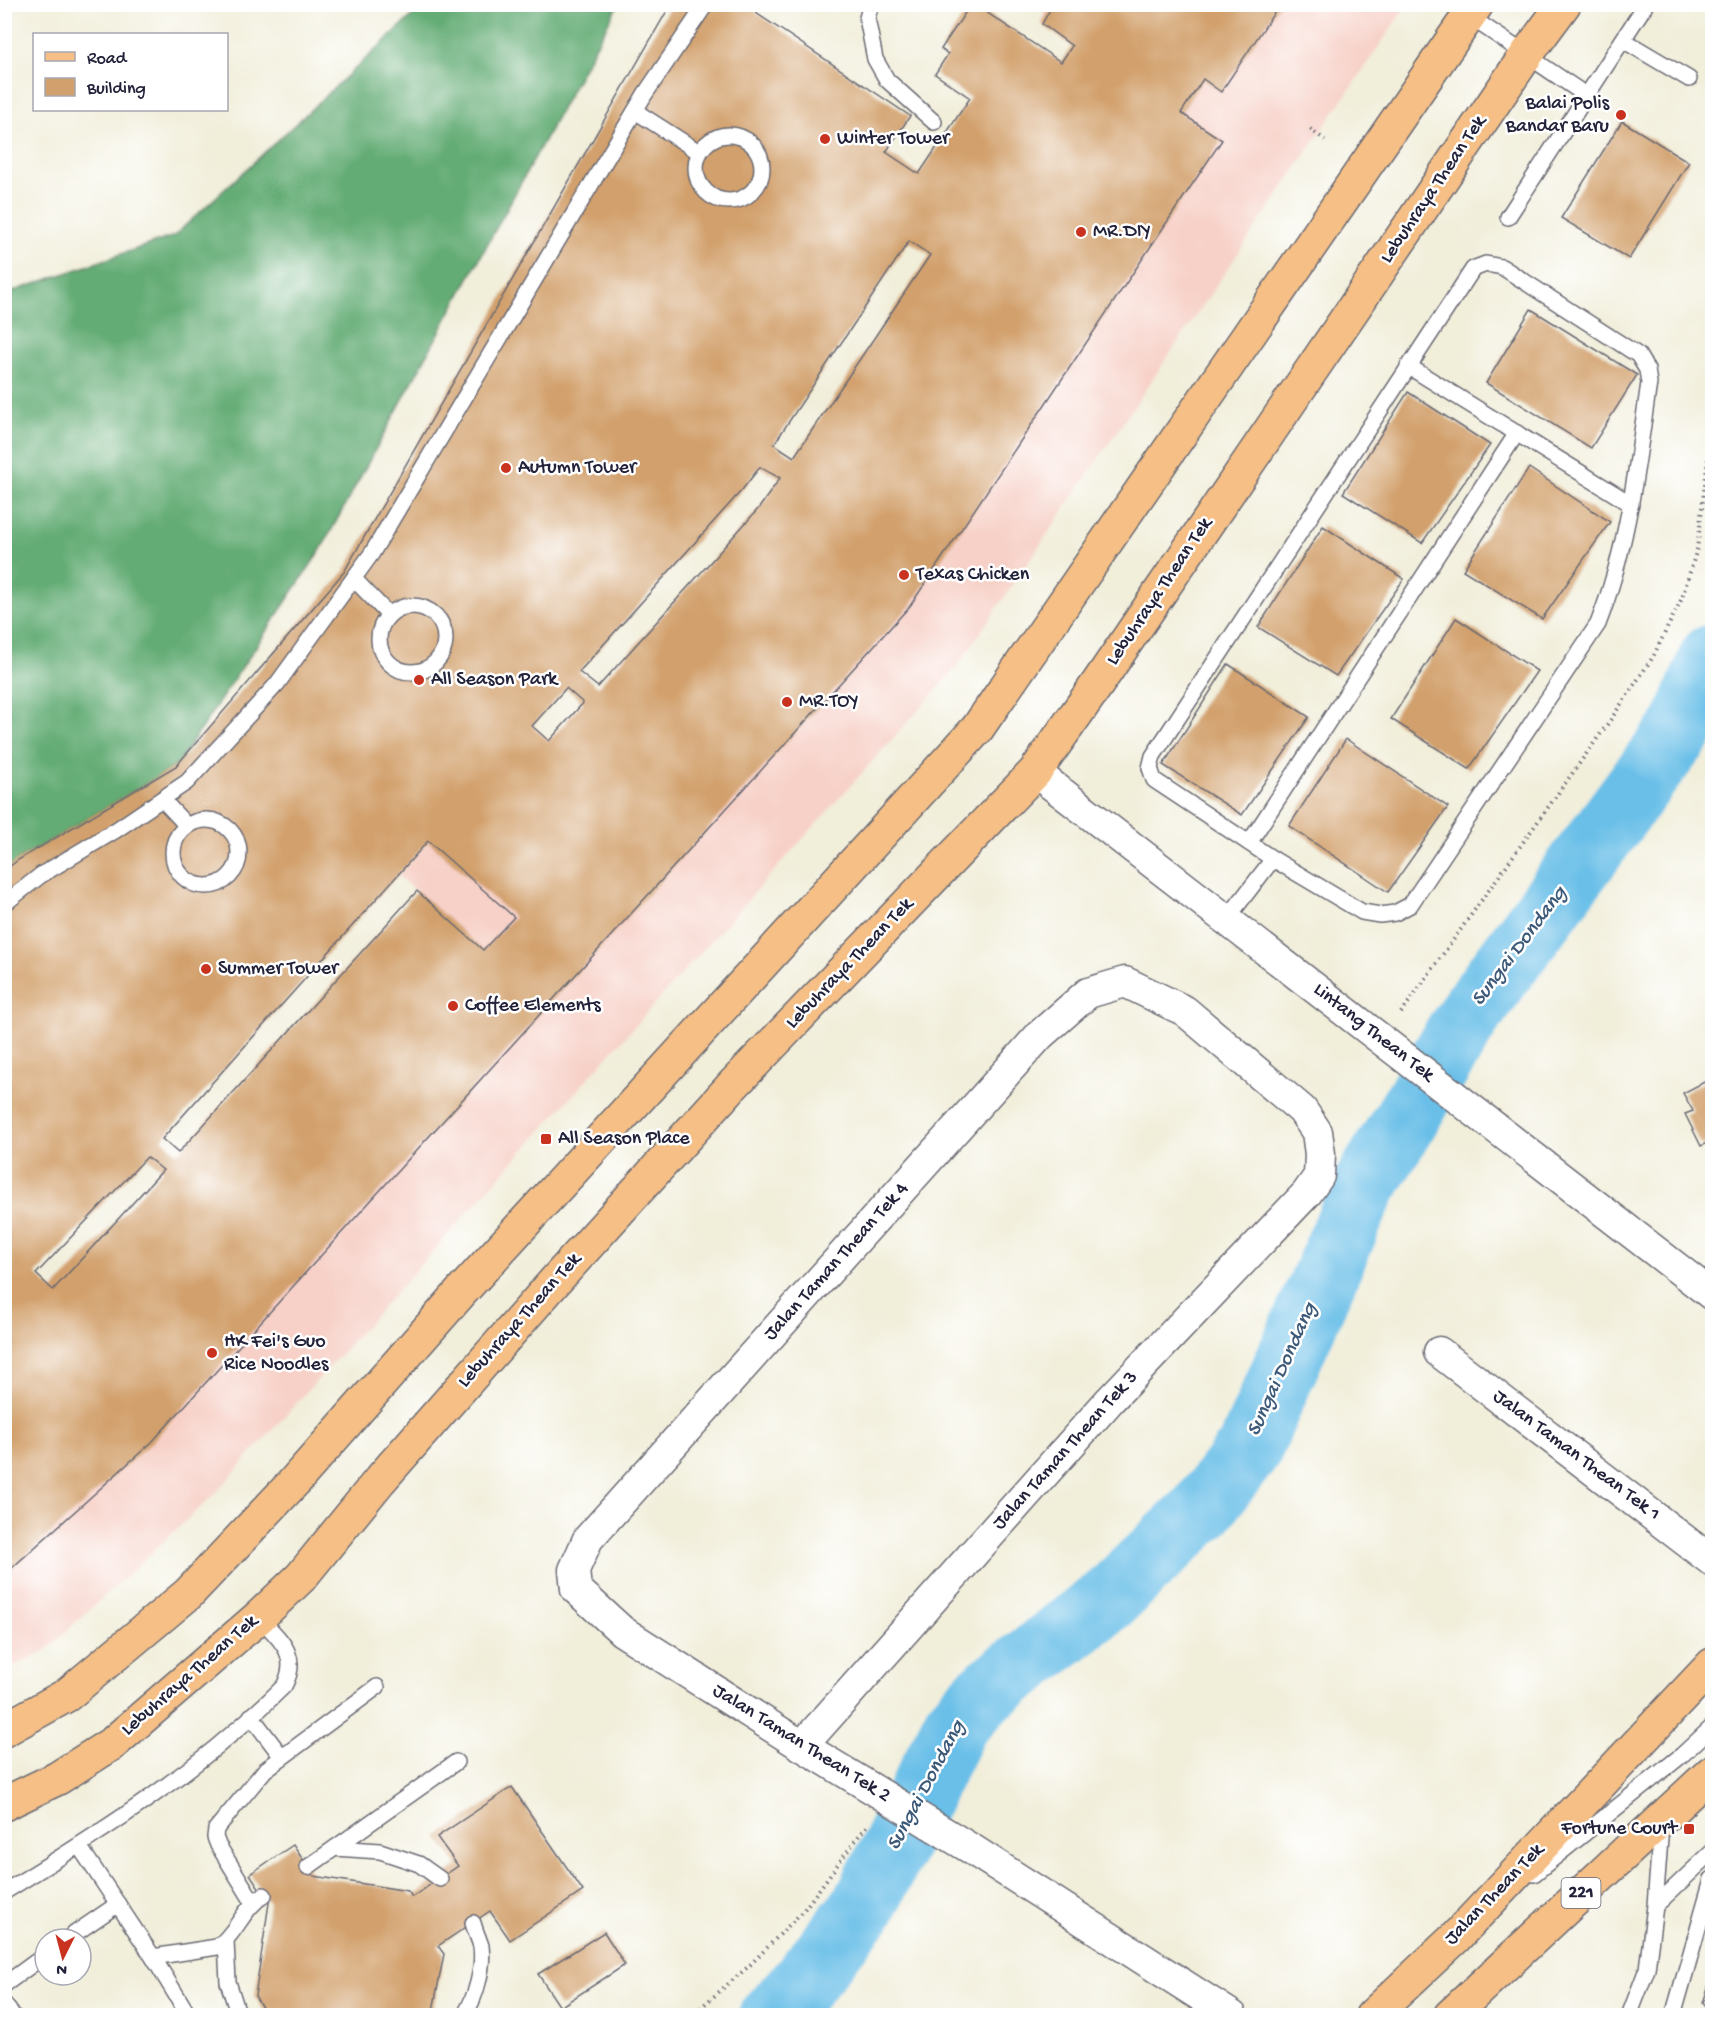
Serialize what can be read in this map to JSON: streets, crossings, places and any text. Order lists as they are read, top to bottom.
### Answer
{
  "streets": {
    "main road": ["Lebuhraya Thean Tek", "221", "Jalan Thean Tek"],
    "street": [
      "Lintang Thean Tek",
      "Jalan Taman Thean Tek 4",
      "Jalan Taman Thean Tek 3",
      "Jalan Taman Thean Tek 1",
      "Jalan Taman Thean Tek 2"
    ]
  },
  "crossings": [
    ["Lebuhraya Thean Tek", "Lintang Thean Tek"],
    ["Jalan Taman Thean Tek 4", "Jalan Taman Thean Tek 3"],
    ["Jalan Taman Thean Tek 4", "Jalan Taman Thean Tek 2"],
    ["Jalan Taman Thean Tek 3", "Jalan Taman Thean Tek 2"]
  ],
  "water": ["Sungai Dondang"],
  "places": {
    "other": [
      "Balai Polis Bandar Baru",
      "Winter Tower",
      "MR.DIY",
      "Autumn Tower",
      "Texas Chicken",
      "All Season Park",
      "MR.TOY",
      "Summer Tower",
      "Coffee Elements",
      "HK Fei's Guo Rice Noodles"
    ],
    "transit": ["All Season Place", "Fortune Court"]
  },
  "legend": ["Road", "Building"],
  "north": "bottom"
}
